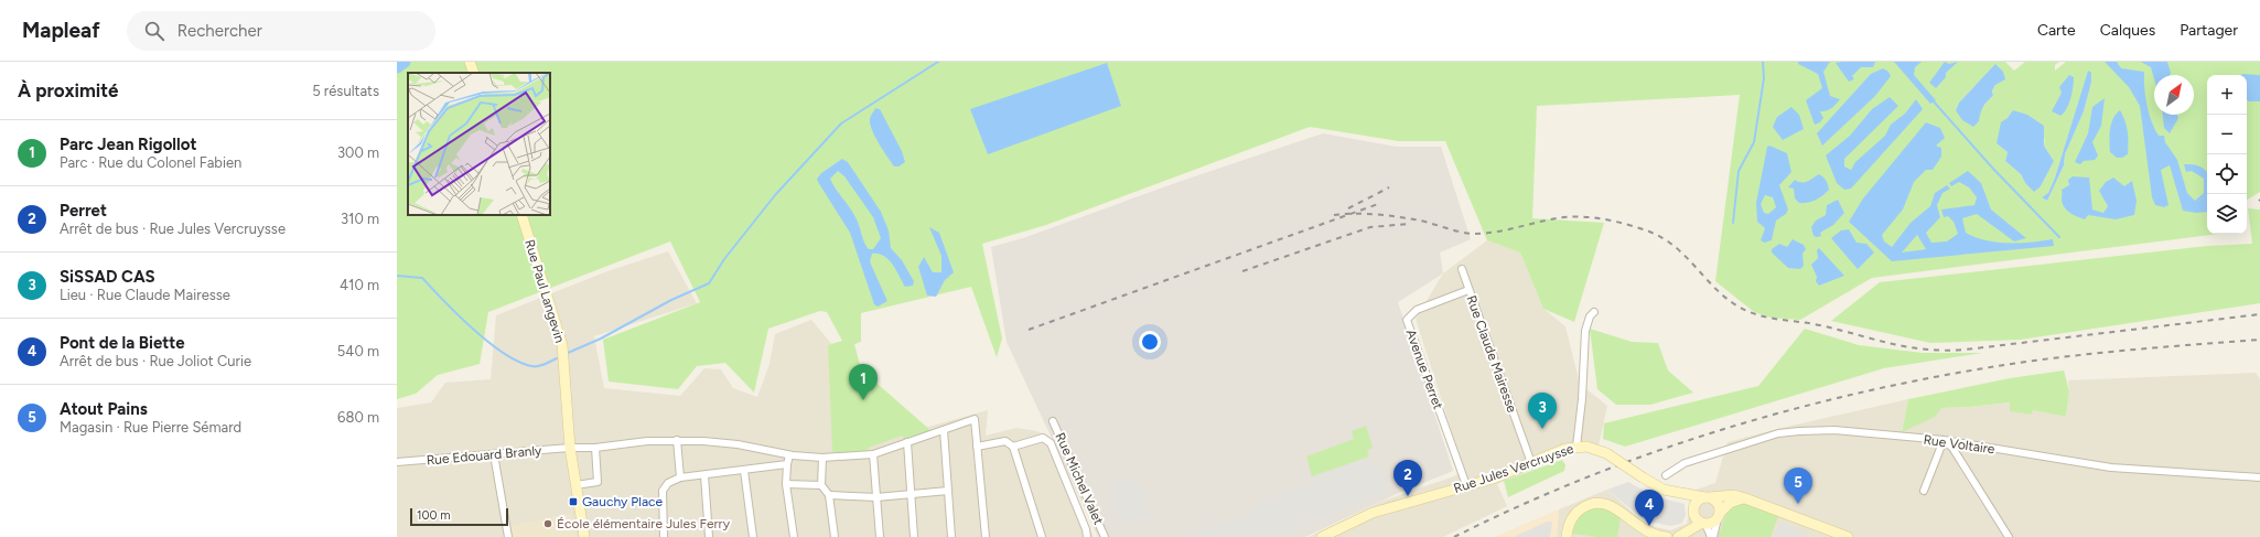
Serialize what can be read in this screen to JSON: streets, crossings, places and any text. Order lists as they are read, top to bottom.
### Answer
{
  "streets": {
    "main road": ["Rue Paul Langevin", "Rue Jules Vercruysse"],
    "street": [
      "Rue Claude Mairesse",
      "Avenue Perret",
      "Rue Voltaire",
      "Rue Edouard Branly",
      "Rue Michel Valet"
    ]
  },
  "crossings": [
    ["Rue Paul Langevin", "Rue Edouard Branly"],
    ["Rue Claude Mairesse", "Avenue Perret"],
    ["Rue Claude Mairesse", "Rue Jules Vercruysse"],
    ["Avenue Perret", "Rue Jules Vercruysse"]
  ],
  "places": {
    "transit": ["Gauchy Place"],
    "other": ["École élémentaire Jules Ferry"]
  },
  "scale_bar": "100 m",
  "north": "top right",
  "page": {
    "header": "Mapleaf",
    "search": "Rechercher",
    "nav": ["Carte", "Calques", "Partager"],
    "heading": ["À proximité", "5 résultats"],
    "map_buttons": ["+", "−"],
    "list": [
      {
        "mark": "1",
        "name": "Parc Jean Rigollot",
        "note": "Parc · Rue du Colonel Fabien",
        "value": "300 m"
      },
      {
        "mark": "2",
        "name": "Perret",
        "note": "Arrêt de bus · Rue Jules Vercruysse",
        "value": "310 m"
      },
      {
        "mark": "3",
        "name": "SiSSAD CAS",
        "note": "Lieu · Rue Claude Mairesse",
        "value": "410 m"
      },
      {
        "mark": "4",
        "name": "Pont de la Biette",
        "note": "Arrêt de bus · Rue Joliot Curie",
        "value": "540 m"
      },
      {
        "mark": "5",
        "name": "Atout Pains",
        "note": "Magasin · Rue Pierre Sémard",
        "value": "680 m"
      }
    ],
    "pins": [
      "1",
      "3",
      "2",
      "5",
      "4"
    ],
    "scale": "100 m"
  }
}
